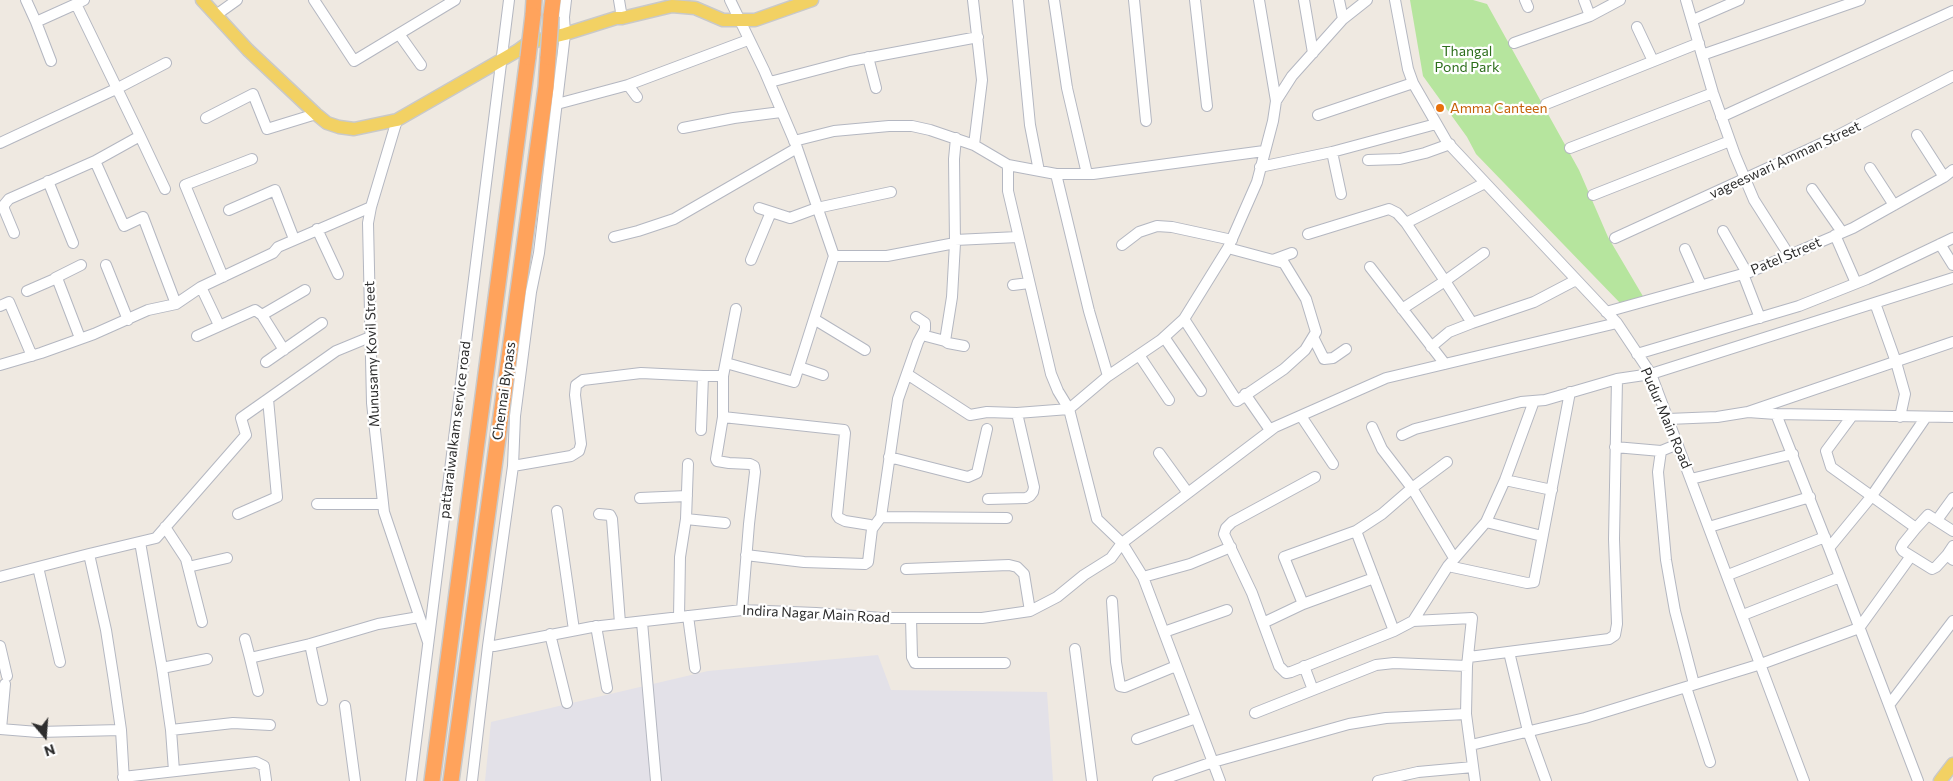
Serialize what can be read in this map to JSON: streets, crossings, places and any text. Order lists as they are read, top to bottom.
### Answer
{
  "streets": {
    "highway": ["Chennai Bypass"],
    "street": [
      "vageeswari Amman Street",
      "Patel Street",
      "Munusamy Kovil Street",
      "Pudur Main Road",
      "pattaraiwalkam service road",
      "Indira Nagar Main Road"
    ]
  },
  "crossings": [
    ["Patel Street", "Pudur Main Road"],
    ["Munusamy Kovil Street", "pattaraiwalkam service road"],
    ["Pudur Main Road", "Indira Nagar Main Road"]
  ],
  "parks": ["Thangal Pond Park"],
  "places": ["Amma Canteen"],
  "north": "bottom"
}
